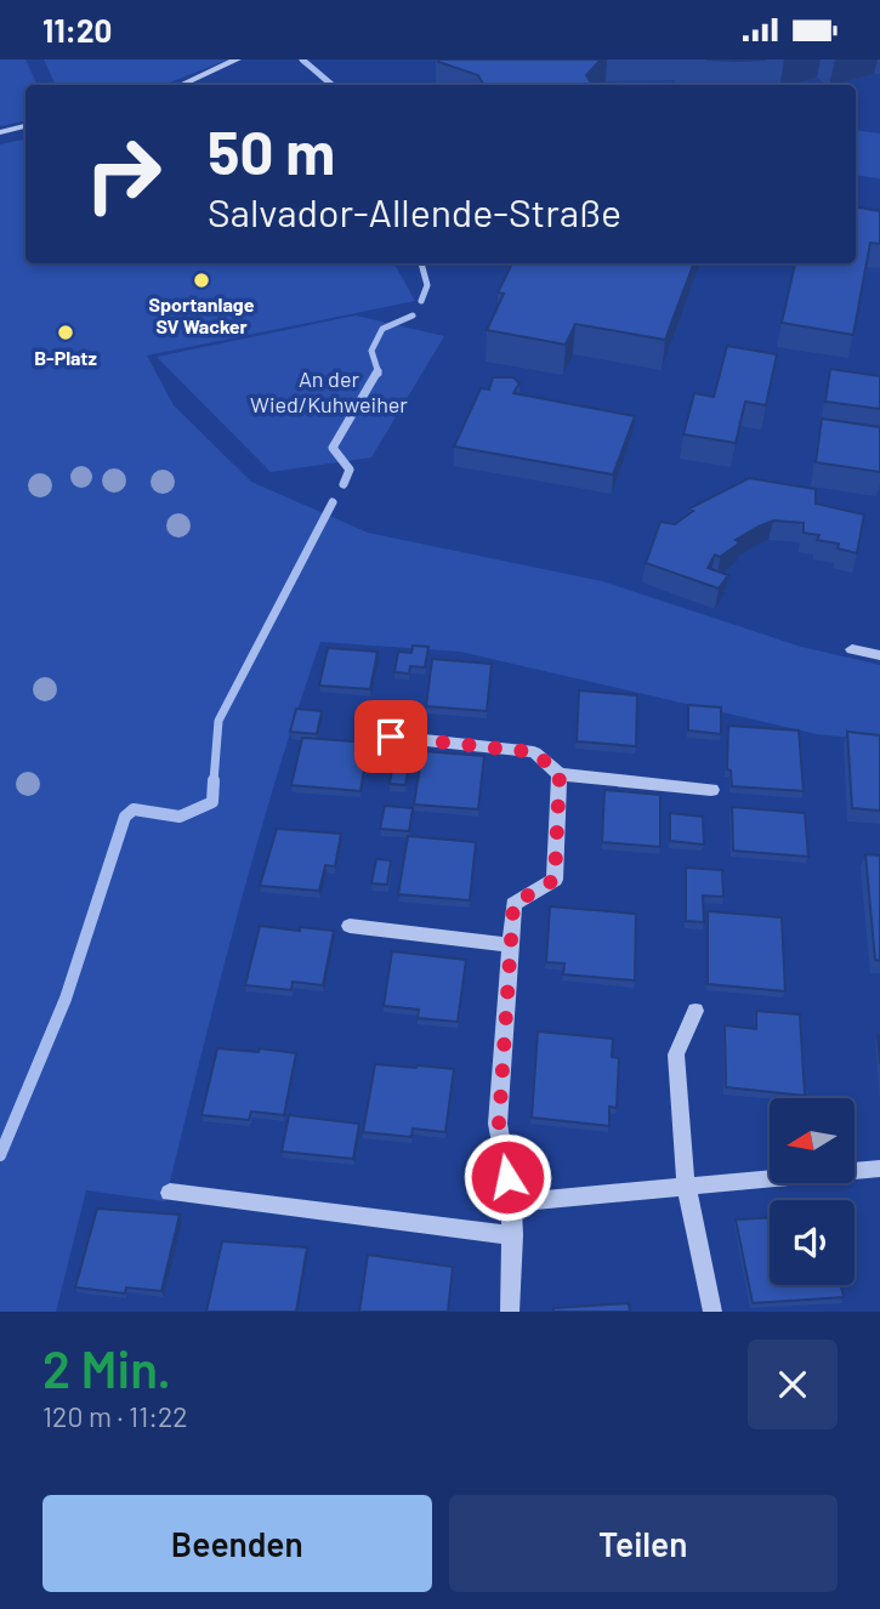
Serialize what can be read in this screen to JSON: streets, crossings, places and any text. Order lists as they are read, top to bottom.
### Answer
{
  "parks": ["An der Wied/Kuhweiher"],
  "places": ["Sportanlage SV Wacker", "B-Platz"],
  "north": "left",
  "page": {
    "status": "11:20",
    "turn": ["50 m", "Salvador-Allende-Straße"],
    "heading": ["2 Min.", "120 m · 11:22"],
    "buttons": ["Beenden", "Teilen"]
  }
}
